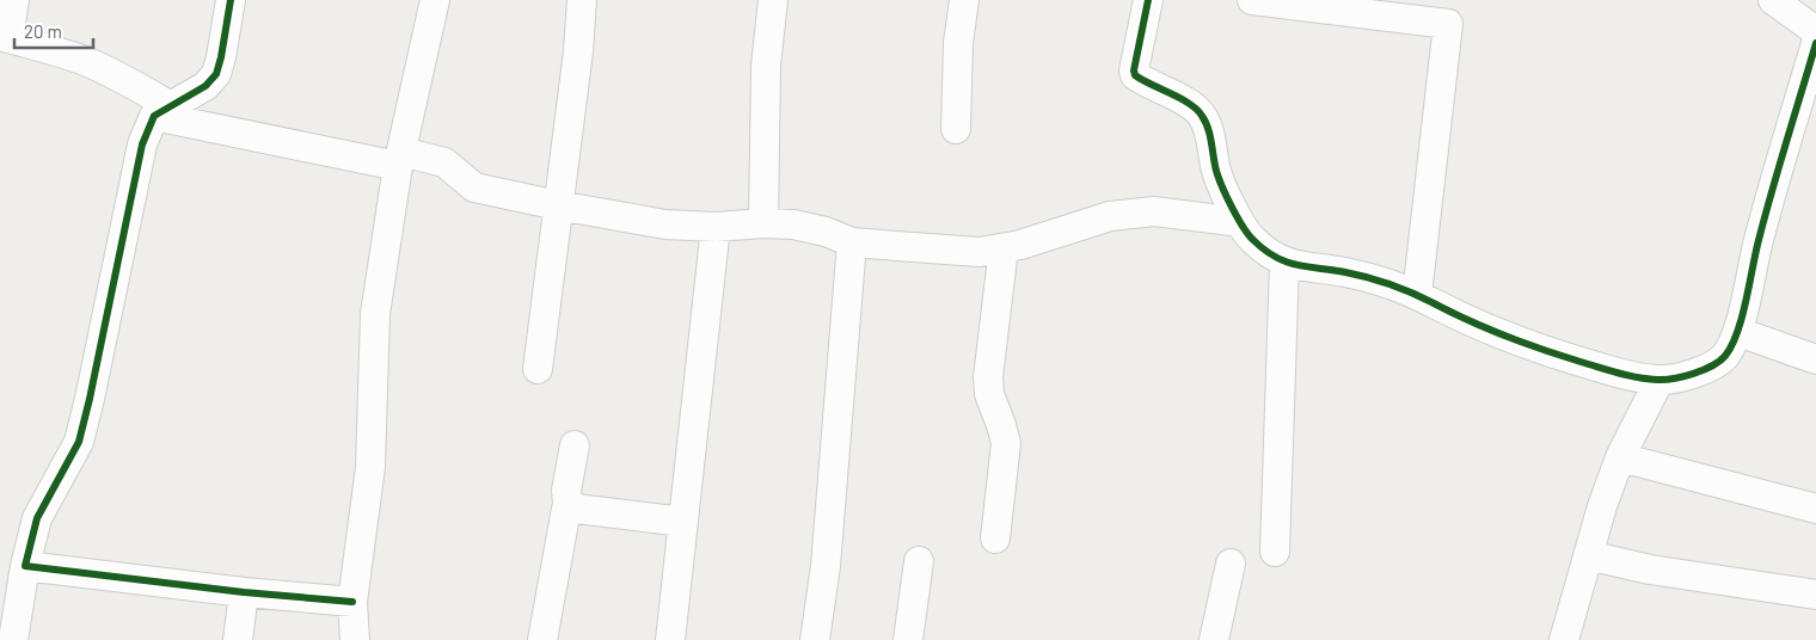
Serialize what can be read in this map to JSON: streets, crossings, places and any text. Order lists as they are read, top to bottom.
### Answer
{
  "scale_bar": "20 m"
}
